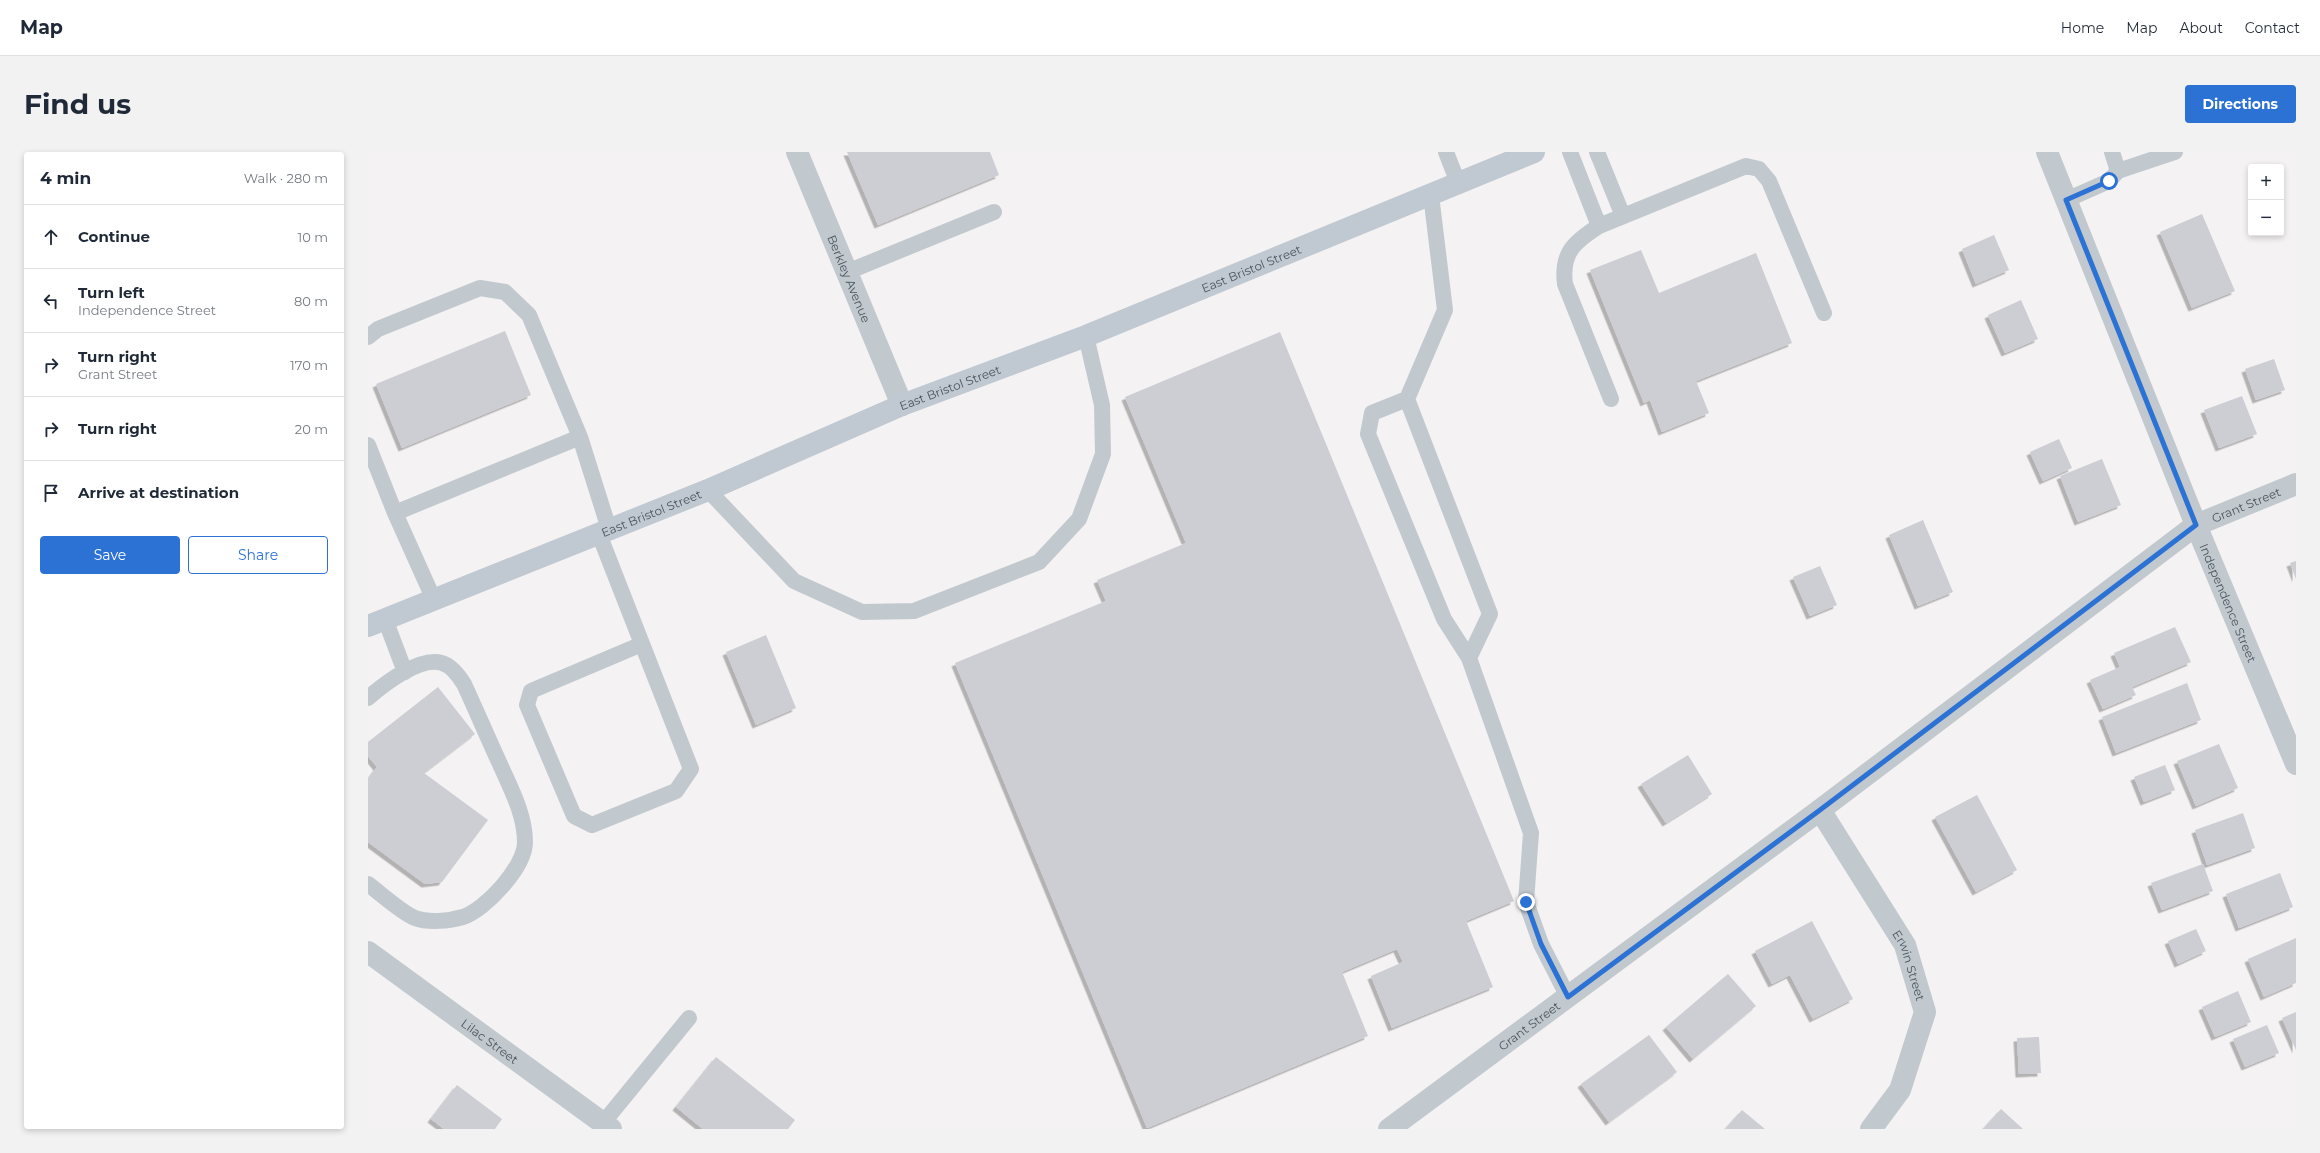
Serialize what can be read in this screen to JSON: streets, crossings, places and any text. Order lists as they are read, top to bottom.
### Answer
{
  "streets": {
    "main road": ["East Bristol Street"],
    "street": [
      "Berkley Avenue",
      "Grant Street",
      "Independence Street",
      "Erwin Street",
      "Lilac Street"
    ]
  },
  "crossings": [
    ["East Bristol Street", "Berkley Avenue"],
    ["Grant Street", "Independence Street"],
    ["Grant Street", "Erwin Street"]
  ],
  "page": {
    "header": "Map",
    "nav": [
      "Home",
      "Map",
      "About",
      "Contact"
    ],
    "buttons": [
      "Directions",
      ["Save", "Share"]
    ],
    "title": "Find us",
    "heading": ["4 min", "Walk · 280 m"],
    "map_buttons": ["+", "−"],
    "list": [
      ["Continue", "10 m"],
      ["Turn left", "Independence Street", "80 m"],
      ["Turn right", "Grant Street", "170 m"],
      ["Turn right", "20 m"],
      "Arrive at destination"
    ]
  }
}
